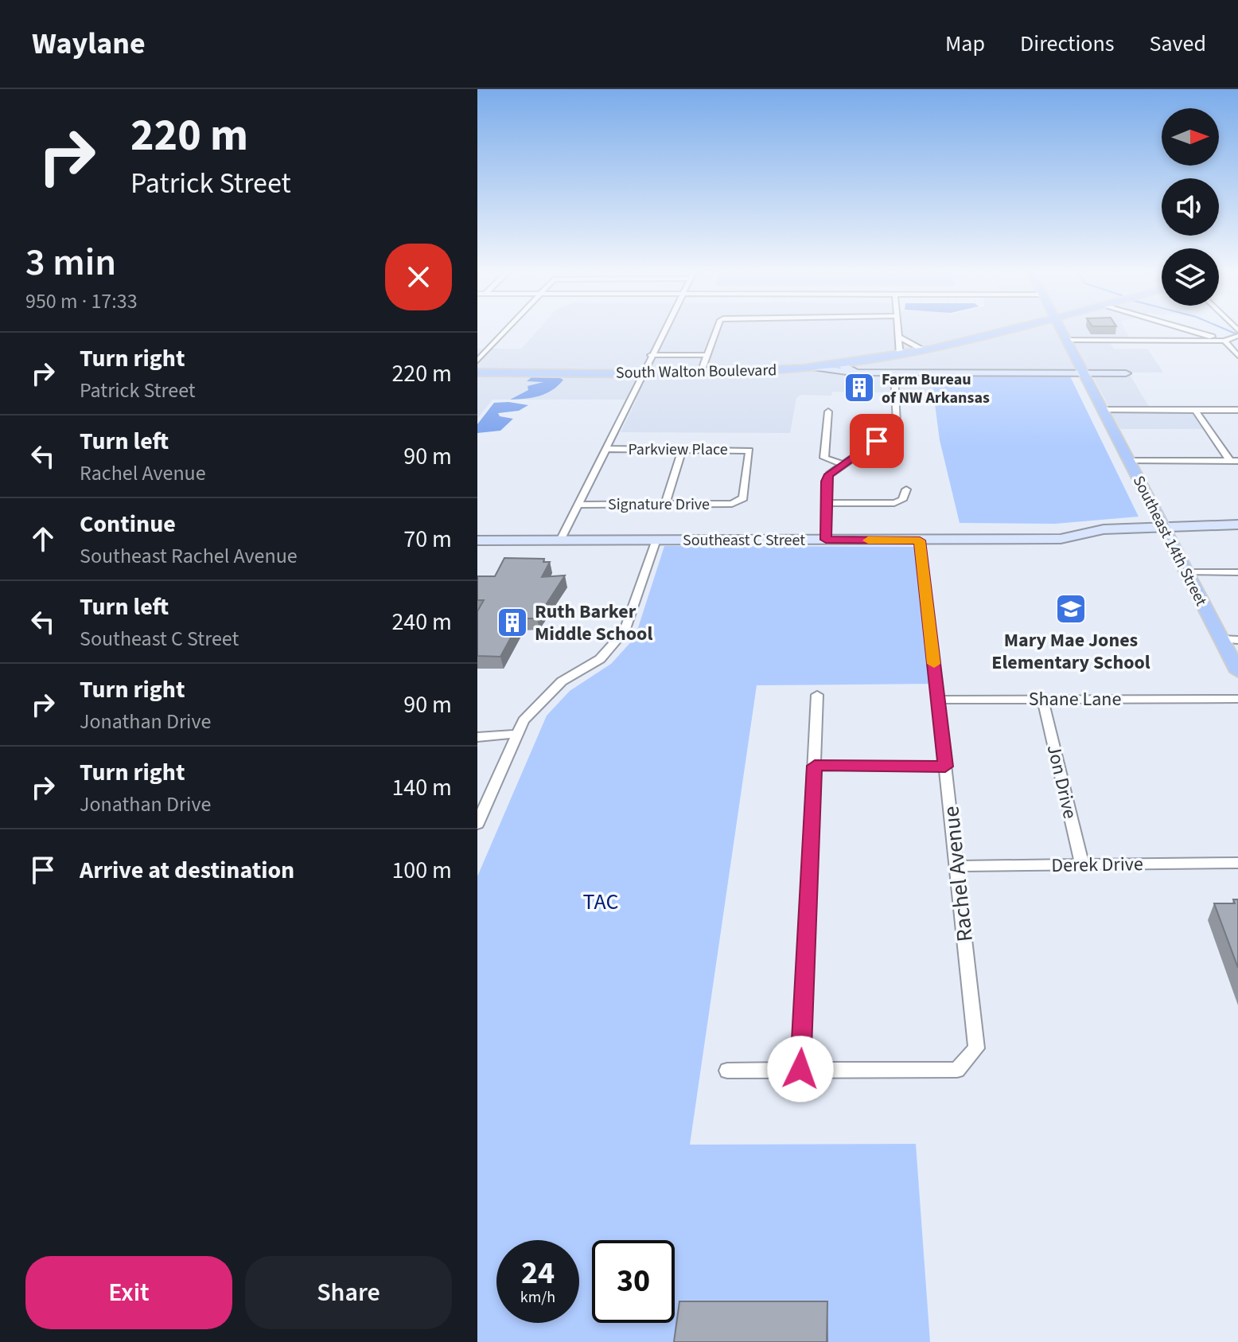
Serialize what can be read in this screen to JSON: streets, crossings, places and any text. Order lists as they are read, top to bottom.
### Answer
{
  "streets": {
    "main road": ["South Walton Boulevard", "Southeast 14th Street"],
    "street": [
      "Parkview Place",
      "Signature Drive",
      "Southeast C Street",
      "Shane Lane",
      "Jon Drive",
      "Derek Drive",
      "Rachel Avenue"
    ]
  },
  "crossings": [
    ["Parkview Place", "Signature Drive"],
    ["Southeast C Street", "Southeast 14th Street"],
    ["Southeast C Street", "Rachel Avenue"],
    ["Shane Lane", "Jon Drive"],
    ["Shane Lane", "Rachel Avenue"],
    ["Jon Drive", "Derek Drive"],
    ["Derek Drive", "Rachel Avenue"]
  ],
  "parks": ["TAC"],
  "places": {
    "building": ["Farm Bureau of NW Arkansas", "Ruth Barker Middle School"],
    "school or university": ["Mary Mae Jones Elementary School"]
  },
  "north": "right",
  "page": {
    "header": "Waylane",
    "nav": ["Map", "Directions", "Saved"],
    "turn": ["220 m", "Patrick Street"],
    "heading": ["3 min", "950 m · 17:33"],
    "list": [
      {
        "name": "Turn right",
        "note": "Patrick Street",
        "value": "220 m"
      },
      {
        "name": "Turn left",
        "note": "Rachel Avenue",
        "value": "90 m"
      },
      {
        "name": "Continue",
        "note": "Southeast Rachel Avenue",
        "value": "70 m"
      },
      {
        "name": "Turn left",
        "note": "Southeast C Street",
        "value": "240 m"
      },
      {
        "name": "Turn right",
        "note": "Jonathan Drive",
        "value": "90 m"
      },
      {
        "name": "Turn right",
        "note": "Jonathan Drive",
        "value": "140 m"
      },
      {
        "name": "Arrive at destination",
        "value": "100 m"
      }
    ],
    "speed": "24 km/h",
    "limit": "30",
    "buttons": ["Exit", "Share"]
  }
}
